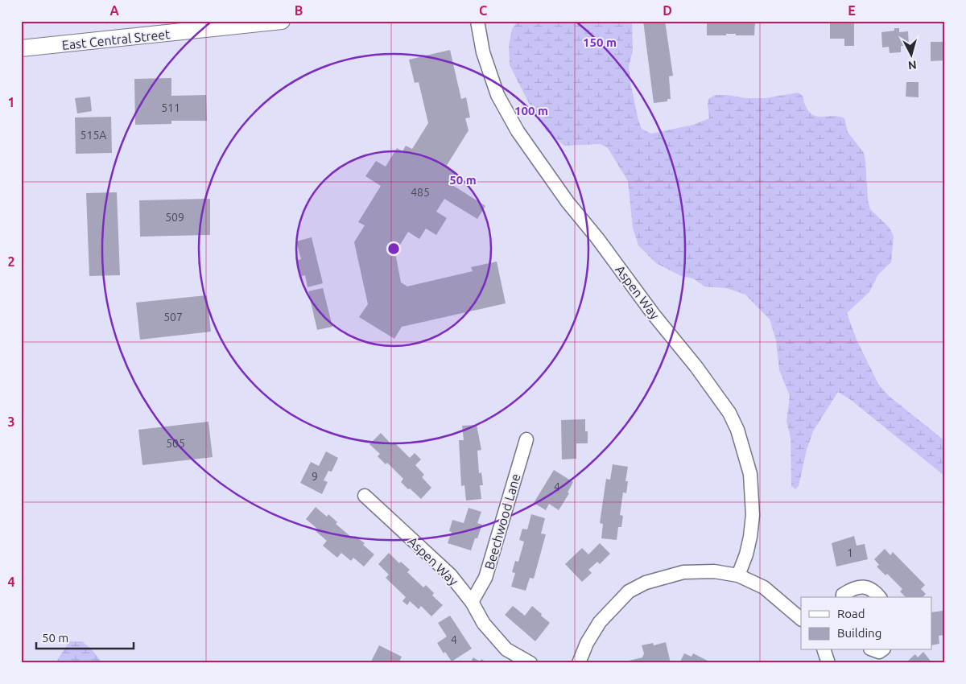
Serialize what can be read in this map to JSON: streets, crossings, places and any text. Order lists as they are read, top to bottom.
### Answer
{
  "streets": {
    "main road": ["East Central Street"],
    "street": ["Aspen Way", "Beechwood Lane"]
  },
  "crossings": [
    ["Aspen Way", "Beechwood Lane"]
  ],
  "house_numbers": [
    "511",
    "515A",
    "485",
    "509",
    "507",
    "505",
    "9",
    "4",
    "1",
    "4"
  ],
  "legend": ["Road", "Building"],
  "scale_bar": "50 m",
  "north": "bottom",
  "grid": {
    "columns": [
      "A",
      "B",
      "C",
      "D",
      "E"
    ],
    "rows": [
      "1",
      "2",
      "3",
      "4"
    ]
  },
  "rings": ["150 m", "100 m", "50 m"]
}
